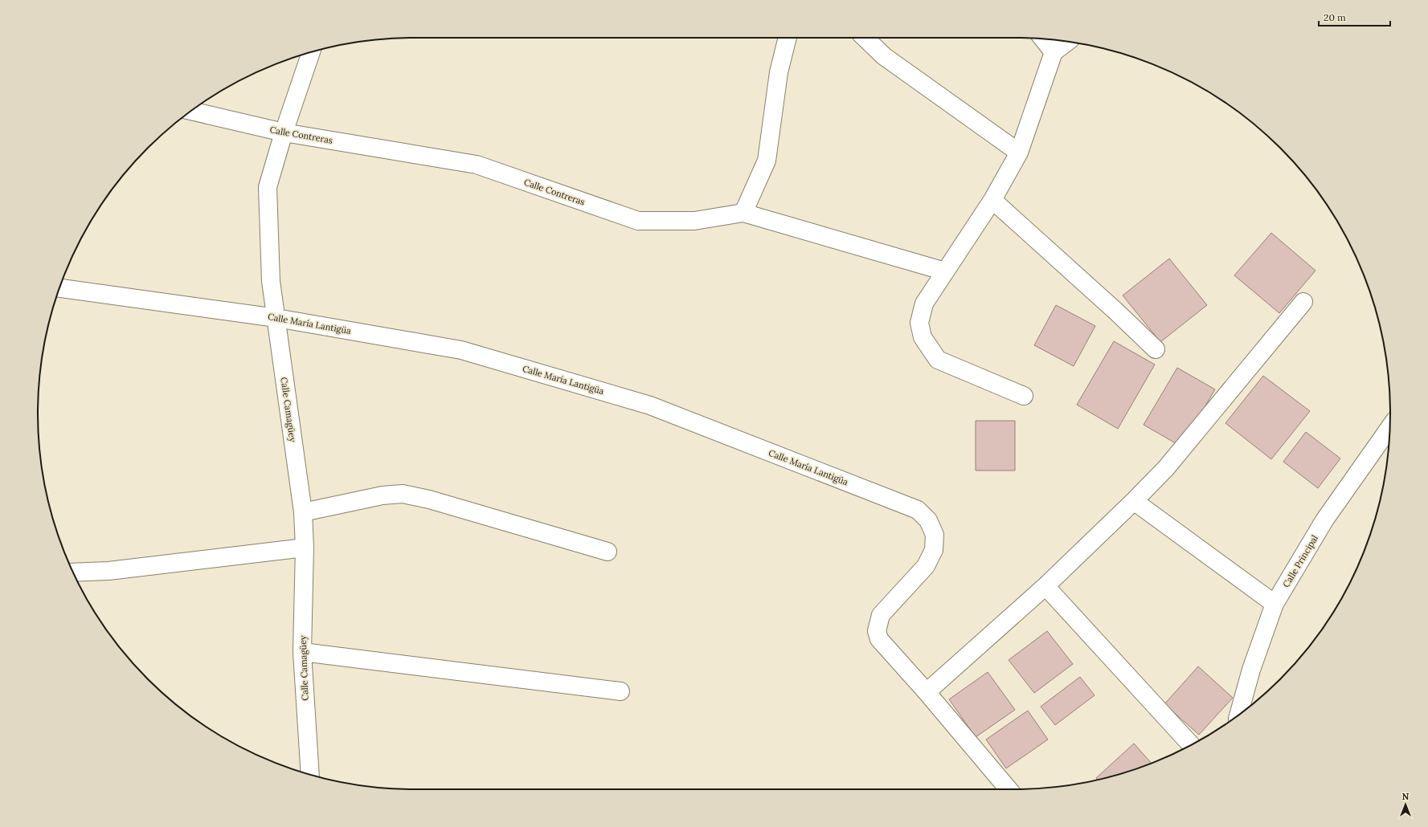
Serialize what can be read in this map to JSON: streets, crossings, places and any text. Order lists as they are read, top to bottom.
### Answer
{
  "streets": {
    "street": [
      "Calle Contreras",
      "Calle María Lantigüa",
      "Calle Camagüey",
      "Calle Principal"
    ]
  },
  "crossings": [
    ["Calle Contreras", "Calle Camagüey"],
    ["Calle María Lantigüa", "Calle Camagüey"]
  ],
  "scale_bar": "20 m",
  "north": "top"
}
